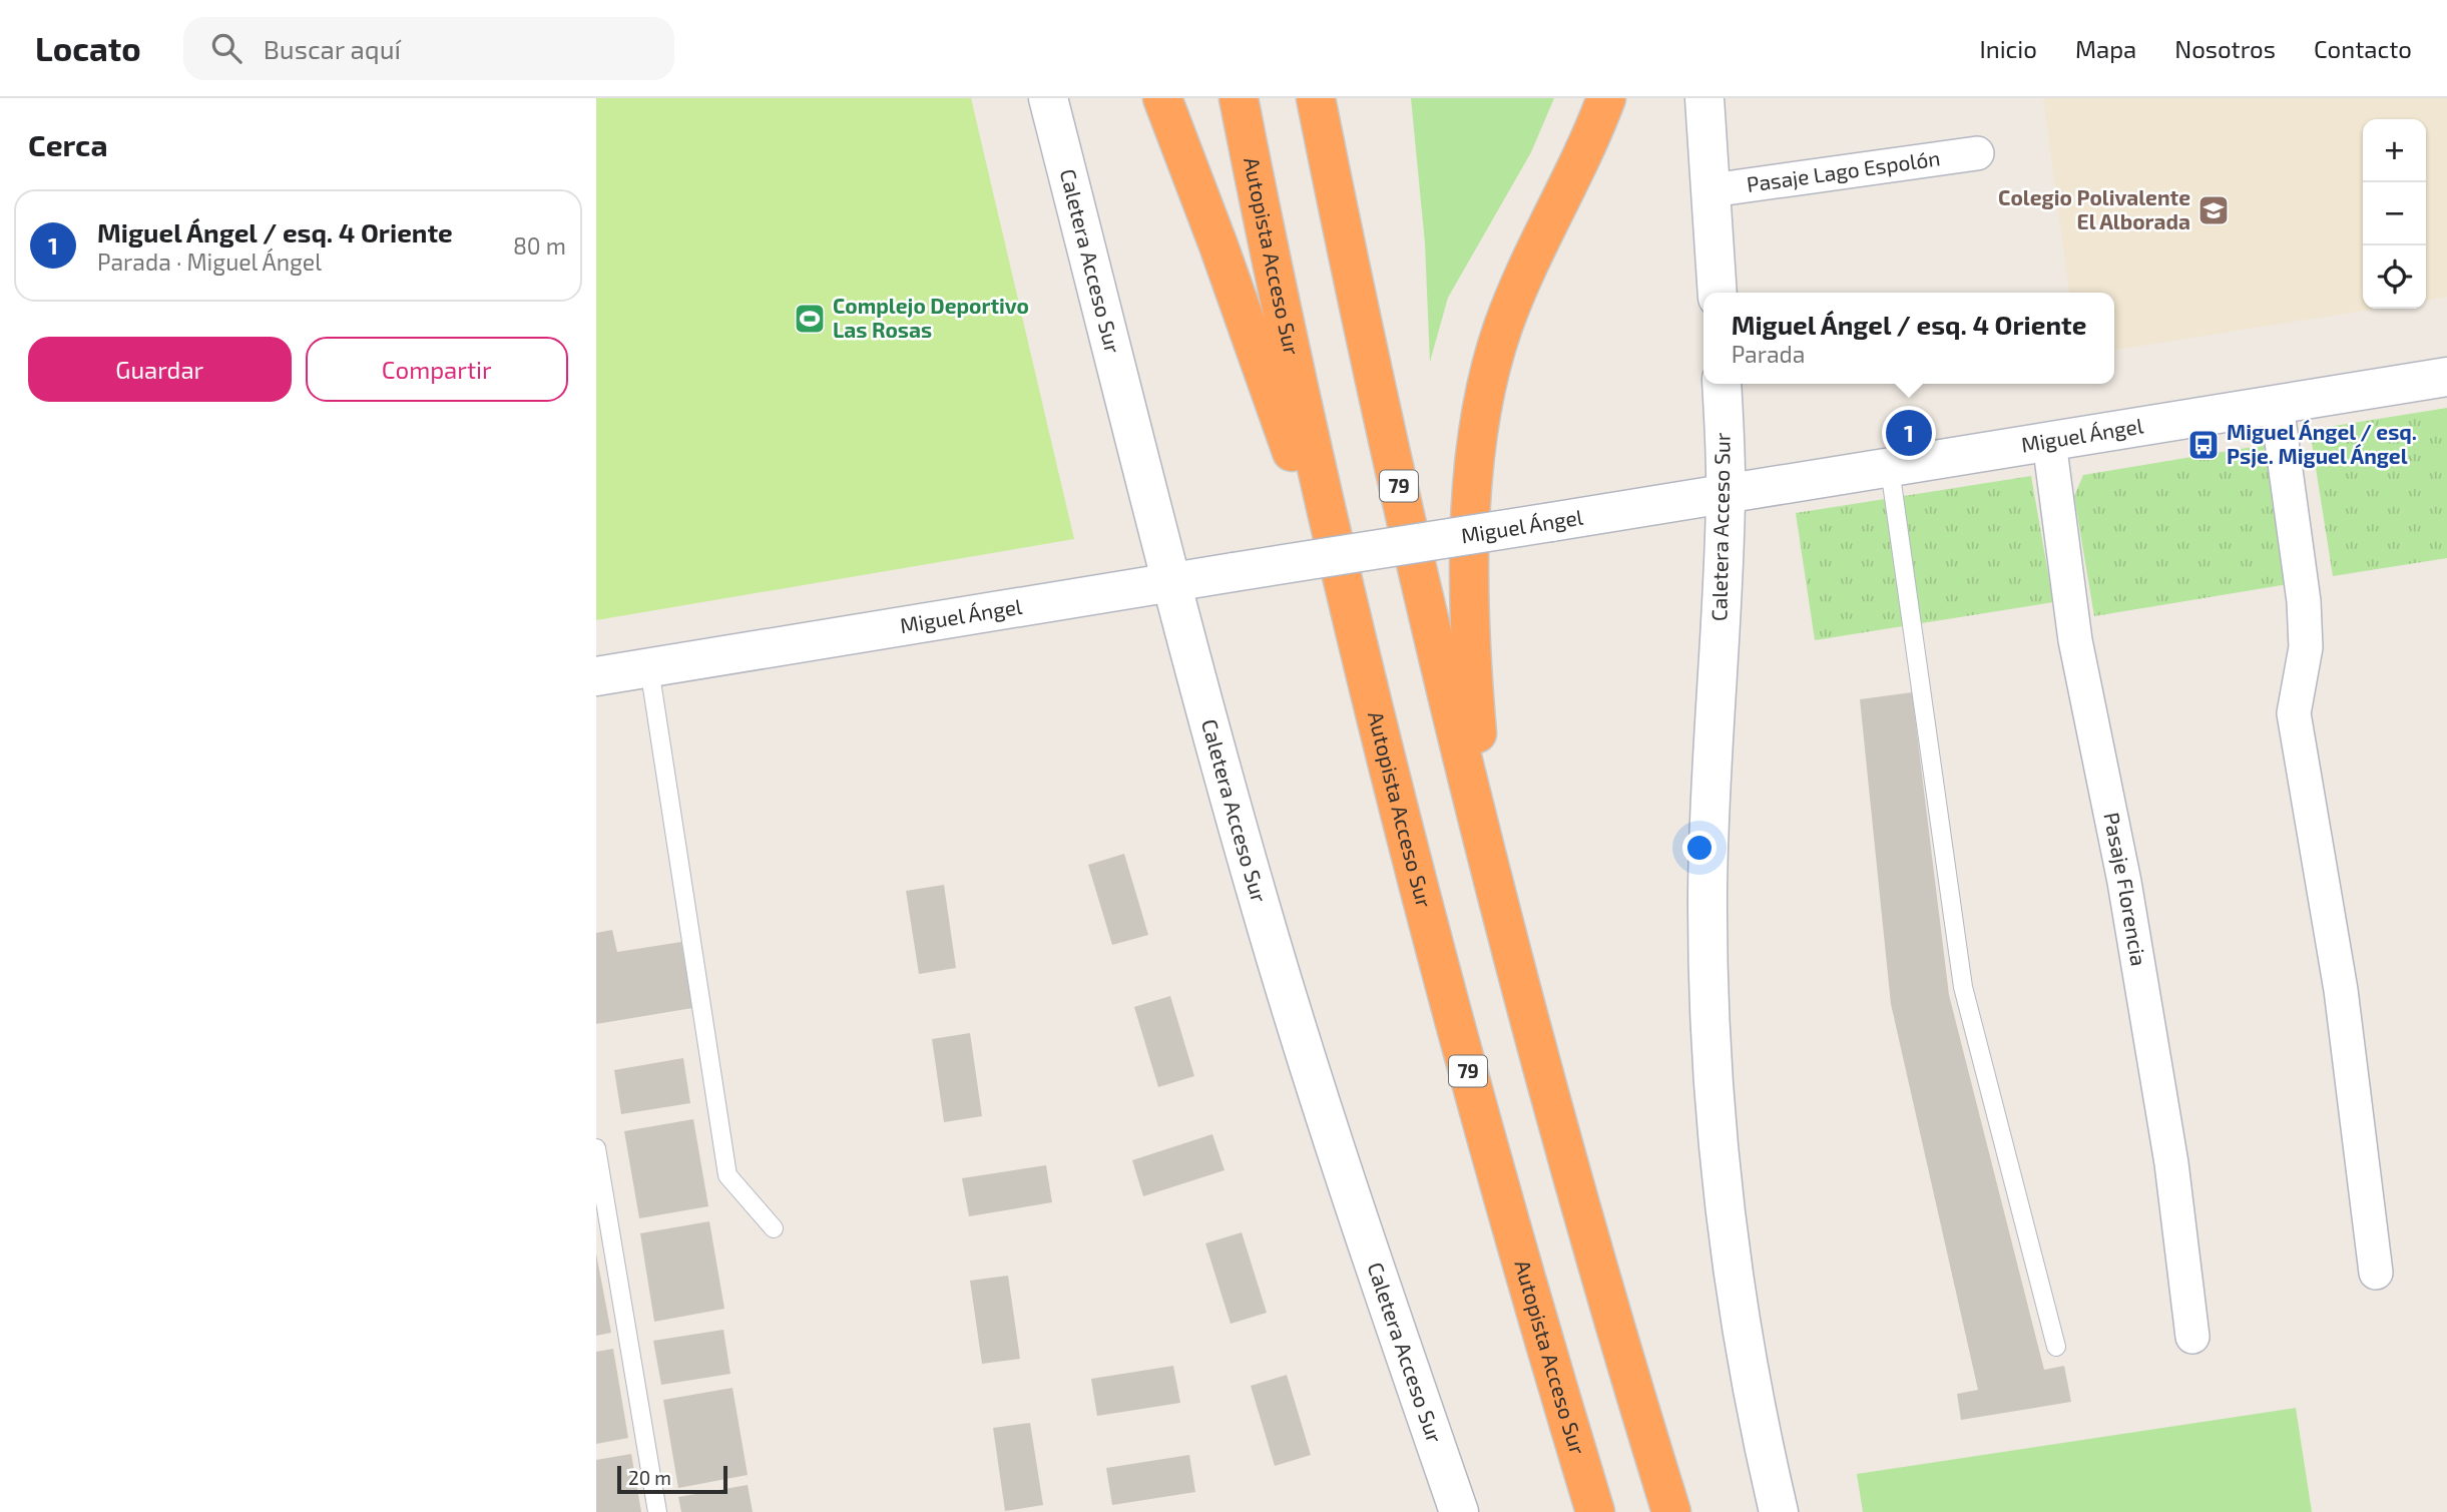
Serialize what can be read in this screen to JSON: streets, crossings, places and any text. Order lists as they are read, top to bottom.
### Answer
{
  "streets": {
    "highway": ["Autopista Acceso Sur", "79"],
    "main road": ["Caletera Acceso Sur", "Miguel Ángel"],
    "street": ["Pasaje Lago Espolón", "Pasaje Florencia"]
  },
  "crossings": [
    ["Caletera Acceso Sur", "Miguel Ángel"],
    ["Miguel Ángel", "Pasaje Florencia"]
  ],
  "places": {
    "school or university": ["Colegio Polivalente El Alborada"],
    "sports": ["Complejo Deportivo Las Rosas"],
    "bus stop": ["Miguel Ángel / esq. Psje. Miguel Ángel"]
  },
  "scale_bar": "20 m",
  "page": {
    "header": "Locato",
    "search": "Buscar aquí",
    "nav": [
      "Inicio",
      "Mapa",
      "Nosotros",
      "Contacto"
    ],
    "heading": "Cerca",
    "map_buttons": ["+", "−"],
    "list": [
      {
        "mark": "1",
        "name": "Miguel Ángel / esq. 4 Oriente",
        "note": "Parada · Miguel Ángel",
        "value": "80 m"
      }
    ],
    "popup": ["Miguel Ángel / esq. 4 Oriente", "Parada"],
    "buttons": ["Guardar", "Compartir"],
    "pins": "1",
    "scale": "20 m"
  }
}
